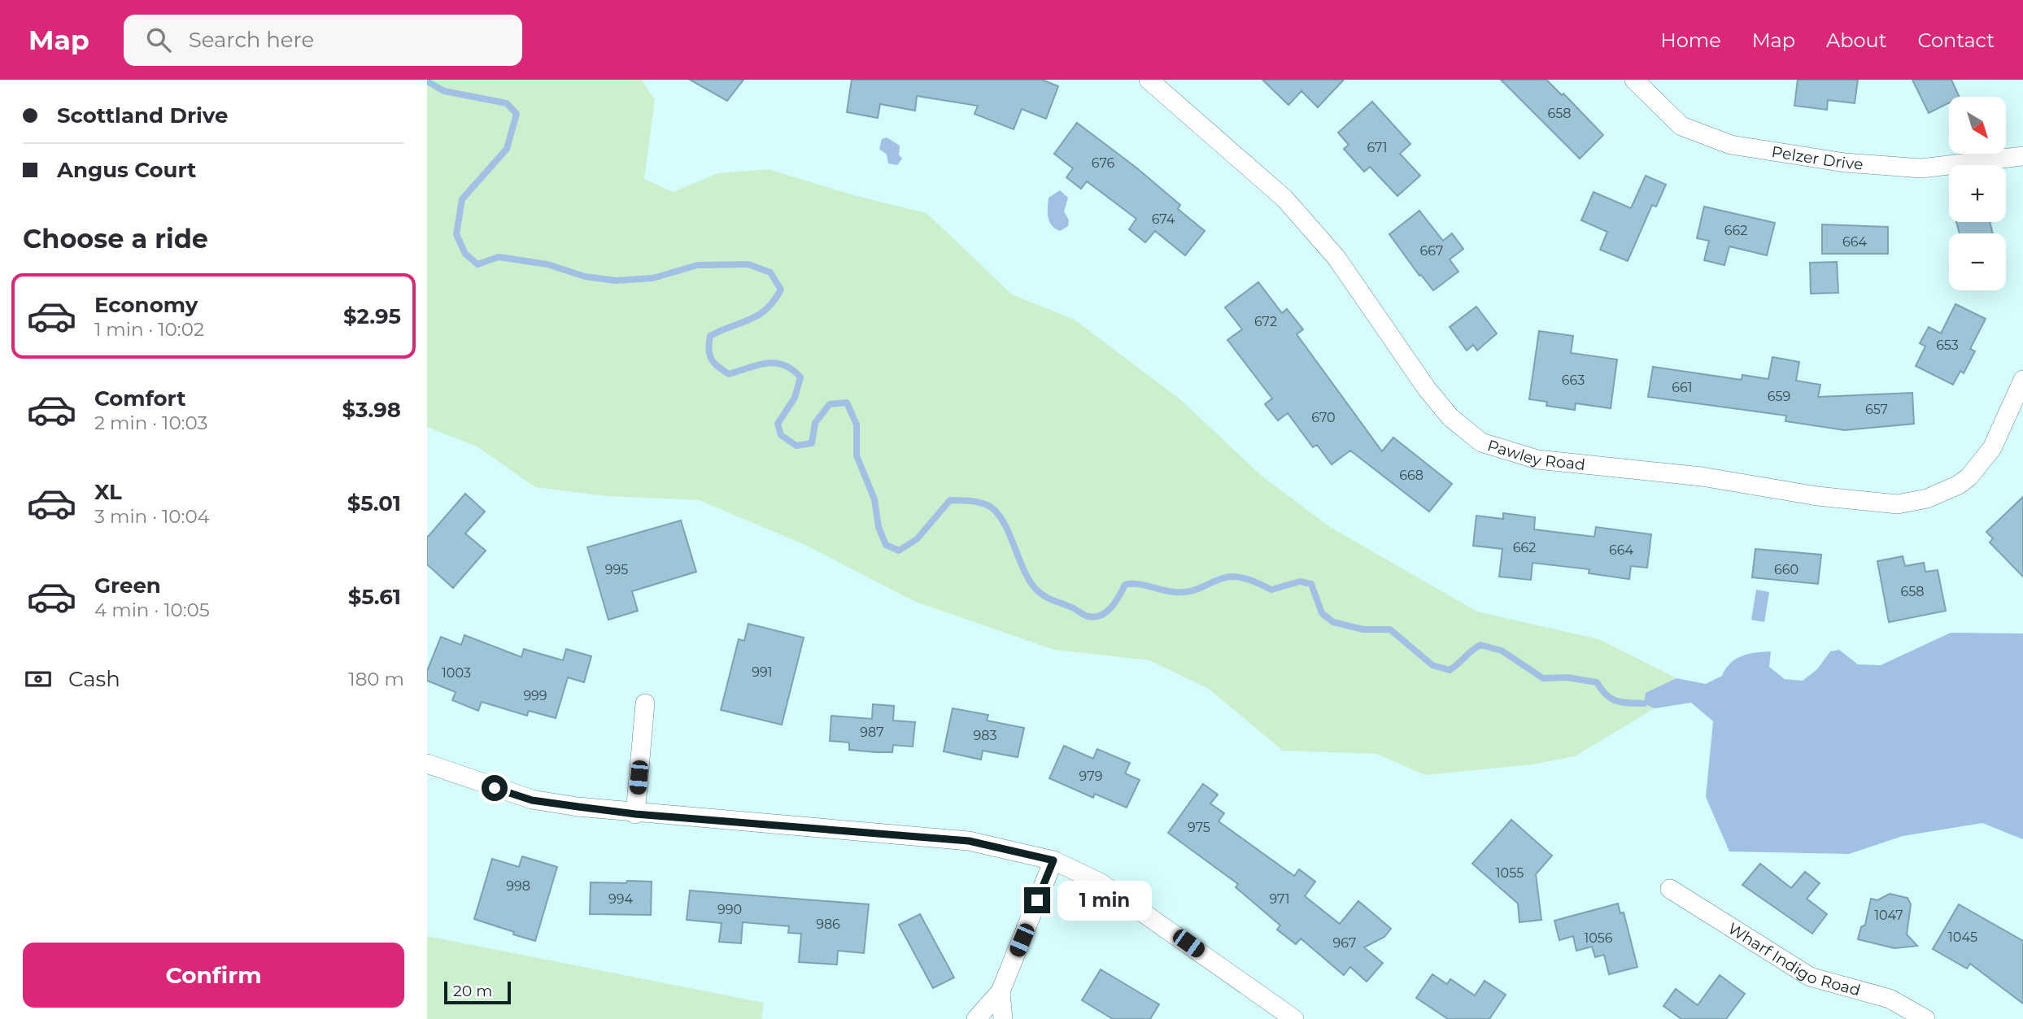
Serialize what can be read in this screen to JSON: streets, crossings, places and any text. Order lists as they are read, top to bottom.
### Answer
{
  "streets": {
    "street": ["Pelzer Drive", "Pawley Road", "Wharf Indigo Road"]
  },
  "house_numbers": [
    "658",
    "671",
    "676",
    "674",
    "662",
    "664",
    "667",
    "672",
    "653",
    "663",
    "661",
    "659",
    "657",
    "670",
    "668",
    "662",
    "664",
    "995",
    "660",
    "658",
    "991",
    "1003",
    "999",
    "987",
    "983",
    "979",
    "975",
    "1055",
    "998",
    "994",
    "971",
    "990",
    "1047",
    "986",
    "1045",
    "1056",
    "967"
  ],
  "scale_bar": "20 m",
  "north": "bottom right",
  "page": {
    "header": "Map",
    "search": "Search here",
    "nav": [
      "Home",
      "Map",
      "About",
      "Contact"
    ],
    "banner": ["Scottland Drive", "Angus Court"],
    "map_buttons": ["+", "−"],
    "heading": "Choose a ride",
    "list": [
      {
        "name": "Economy",
        "note": "1 min · 10:02",
        "value": "$2.95"
      },
      {
        "name": "Comfort",
        "note": "2 min · 10:03",
        "value": "$3.98"
      },
      {
        "name": "XL",
        "note": "3 min · 10:04",
        "value": "$5.01"
      },
      {
        "name": "Green",
        "note": "4 min · 10:05",
        "value": "$5.61"
      }
    ],
    "pay": ["Cash", "180 m"],
    "bubble": "1 min",
    "buttons": "Confirm",
    "scale": "20 m"
  }
}
